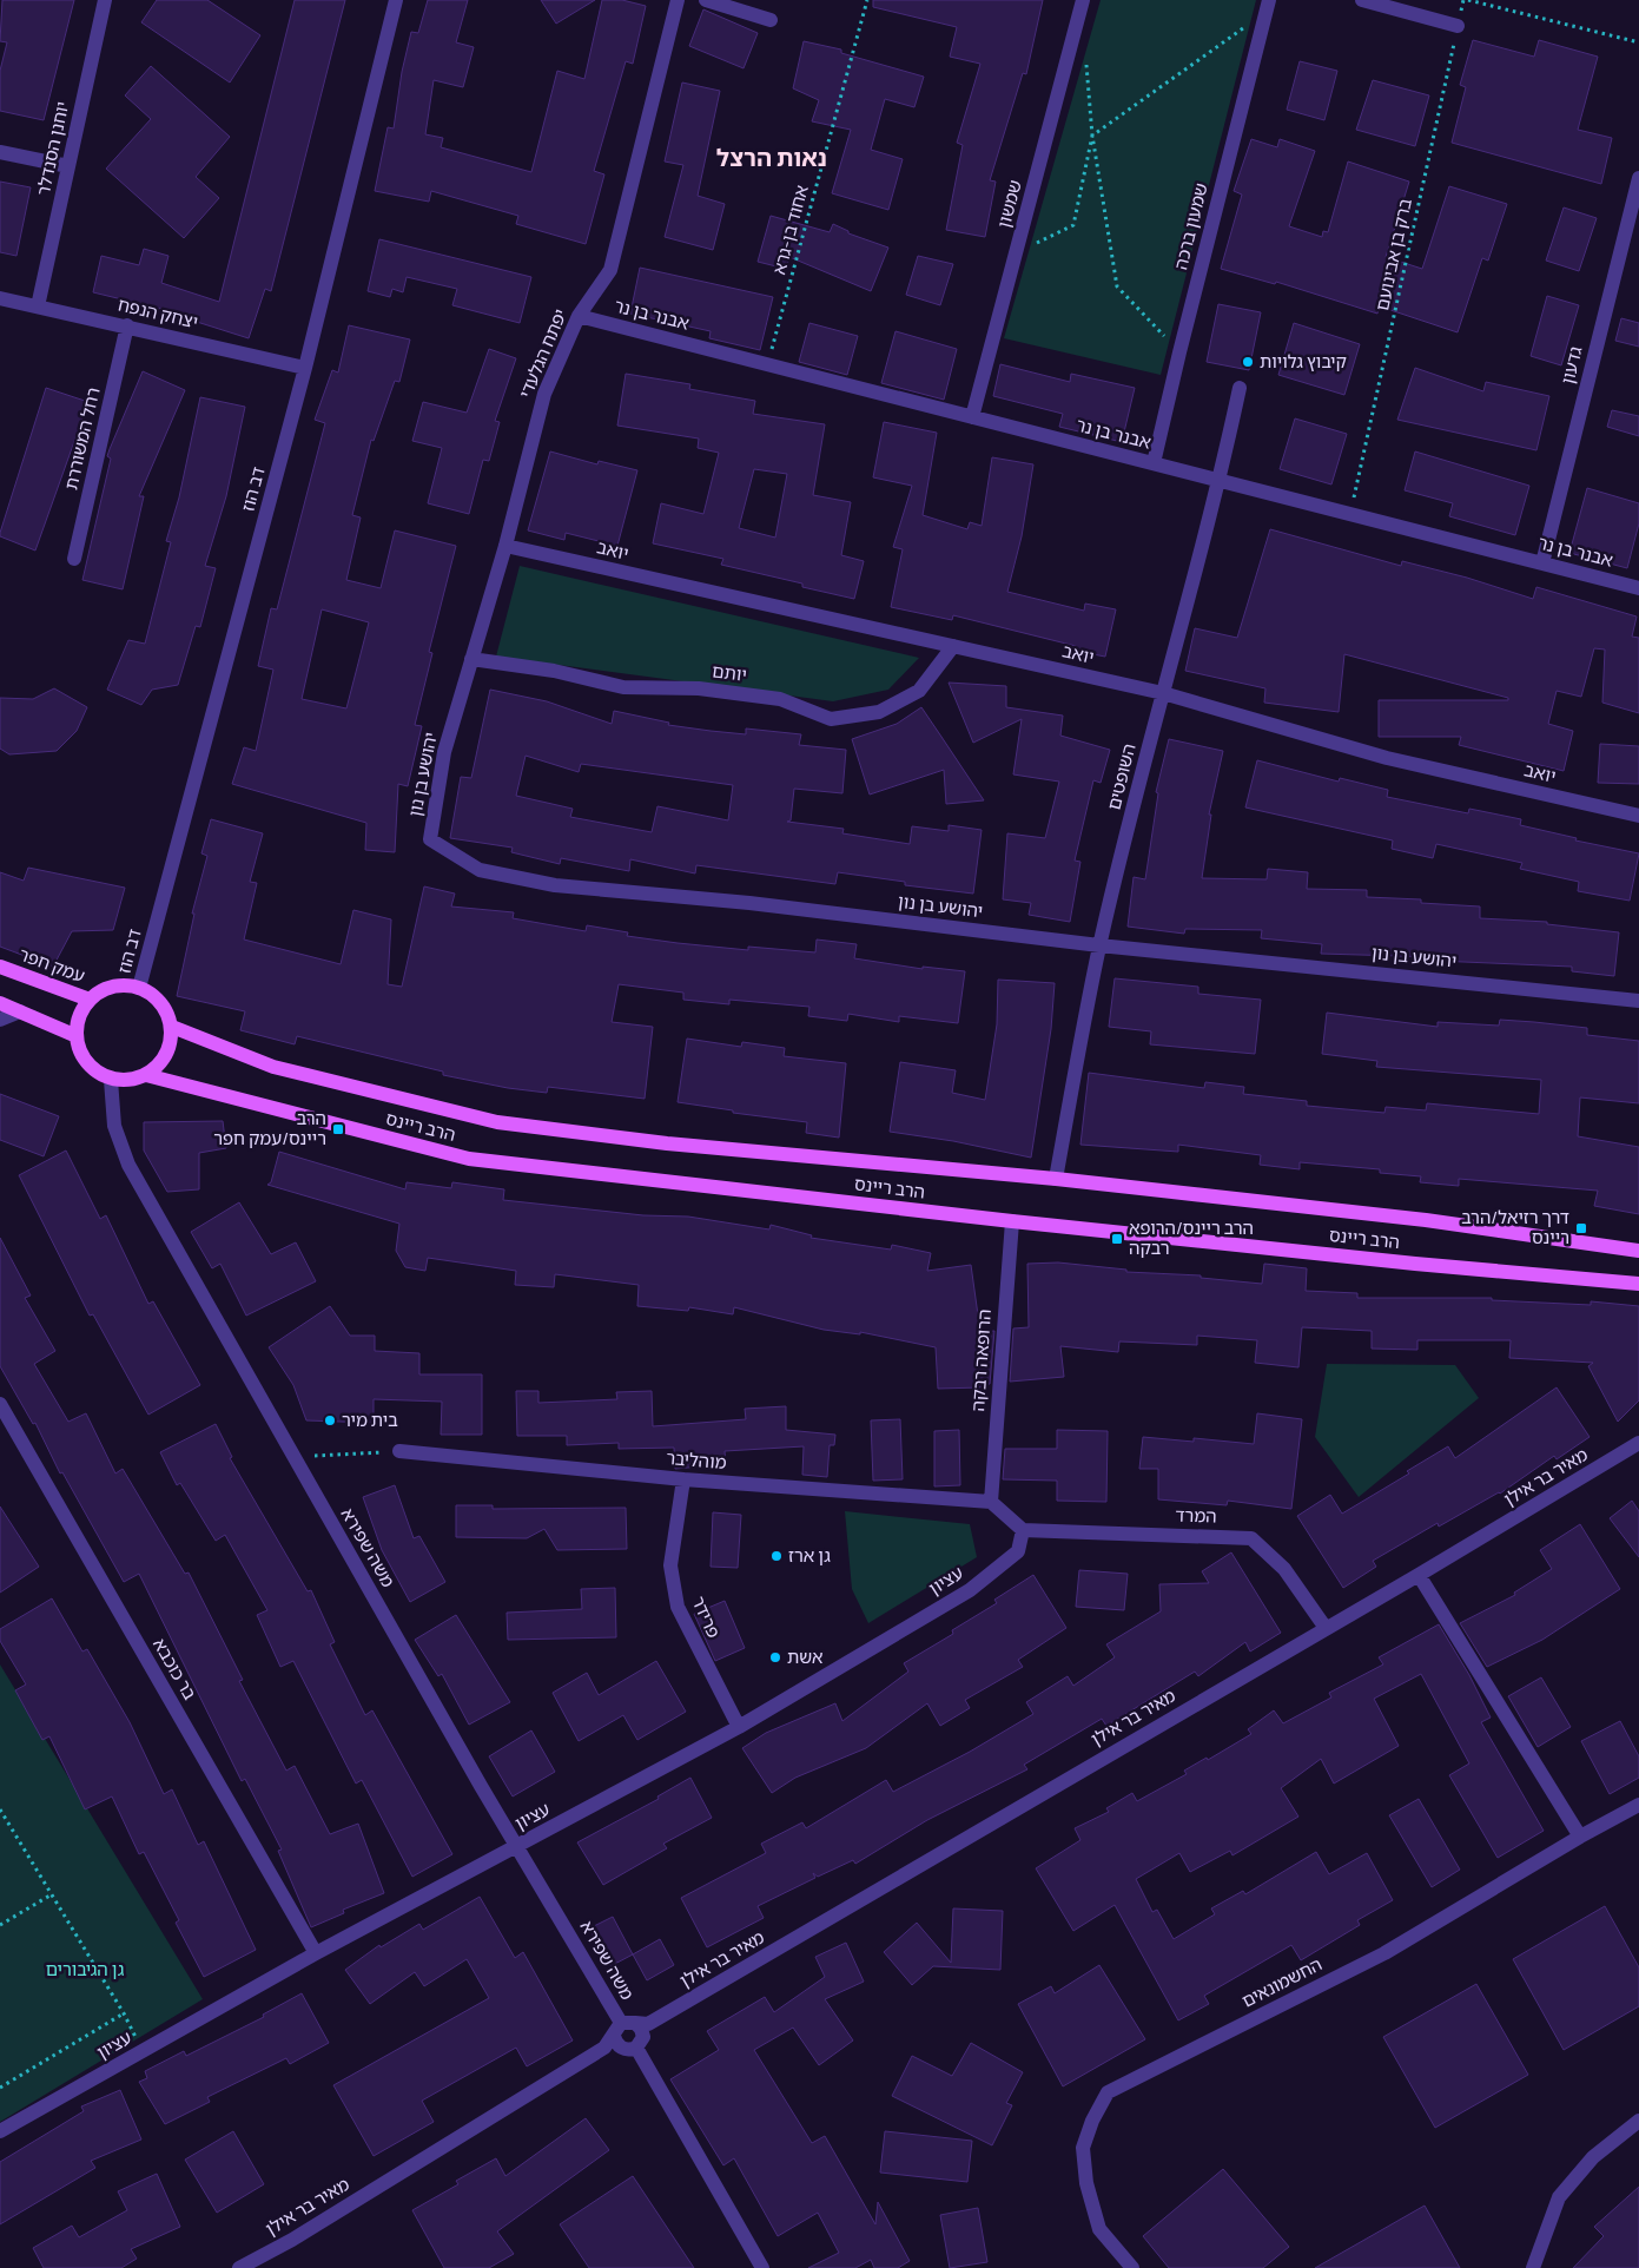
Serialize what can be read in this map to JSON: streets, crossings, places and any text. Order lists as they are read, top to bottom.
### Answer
{
  "streets": {
    "main road": ["עמק חפר", "הרב ריינס"],
    "street": [
      "יוחנן הסנדלר",
      "שמשון",
      "שמעון ברכה",
      "יצחק הנפח",
      "אבנר בן נר",
      "יפתח הגלעדי",
      "גדעון",
      "רחל המשוררת",
      "דב הוז",
      "יואב",
      "יותם",
      "יהושע בן נון",
      "השופטים",
      "הרופאה רבקה",
      "מוהליבר",
      "מאיר בר אילן",
      "המרד",
      "משה שפירא",
      "עציון",
      "פרידר",
      "בר כוכבא",
      "החשמונאים"
    ],
    "path": ["אחוד בן-גרא", "ברק בן אבינועם"]
  },
  "crossings": [
    ["יוחנן הסנדלר", "יצחק הנפח"],
    ["שמשון", "אבנר בן נר"],
    ["שמעון ברכה", "אבנר בן נר"],
    ["אחוד בן-גרא", "אבנר בן נר"],
    ["ברק בן אבינועם", "אבנר בן נר"],
    ["יצחק הנפח", "רחל המשוררת"],
    ["יצחק הנפח", "דב הוז"],
    ["אבנר בן נר", "יפתח הגלעדי"],
    ["אבנר בן נר", "גדעון"],
    ["אבנר בן נר", "השופטים"],
    ["יפתח הגלעדי", "יואב"],
    ["יפתח הגלעדי", "יותם"],
    ["יפתח הגלעדי", "יהושע בן נון"],
    ["דב הוז", "עמק חפר"],
    ["דב הוז", "הרב ריינס"],
    ["דב הוז", "משה שפירא"],
    ["יואב", "יותם"],
    ["יואב", "השופטים"],
    ["יותם", "יהושע בן נון"],
    ["יהושע בן נון", "השופטים"],
    ["השופטים", "הרב ריינס"],
    ["עמק חפר", "הרב ריינס"],
    ["עמק חפר", "משה שפירא"],
    ["הרב ריינס", "הרופאה רבקה"],
    ["הרב ריינס", "משה שפירא"],
    ["הרופאה רבקה", "מוהליבר"],
    ["מוהליבר", "פרידר"],
    ["מאיר בר אילן", "המרד"],
    ["מאיר בר אילן", "משה שפירא"],
    ["המרד", "עציון"],
    ["משה שפירא", "עציון"],
    ["עציון", "פרידר"],
    ["עציון", "בר כוכבא"]
  ],
  "districts": ["נאות הרצל"],
  "parks": ["גן הגיבורים"],
  "places": {
    "other": [
      "קיבוץ גלויות",
      "בית מיר",
      "גן ארז",
      "אשת"
    ],
    "transit": ["הרב ריינס/עמק חפר", "דרך רזיאל/הרב ריינס", "הרב ריינס/הרופא רבקה"]
  }
}
